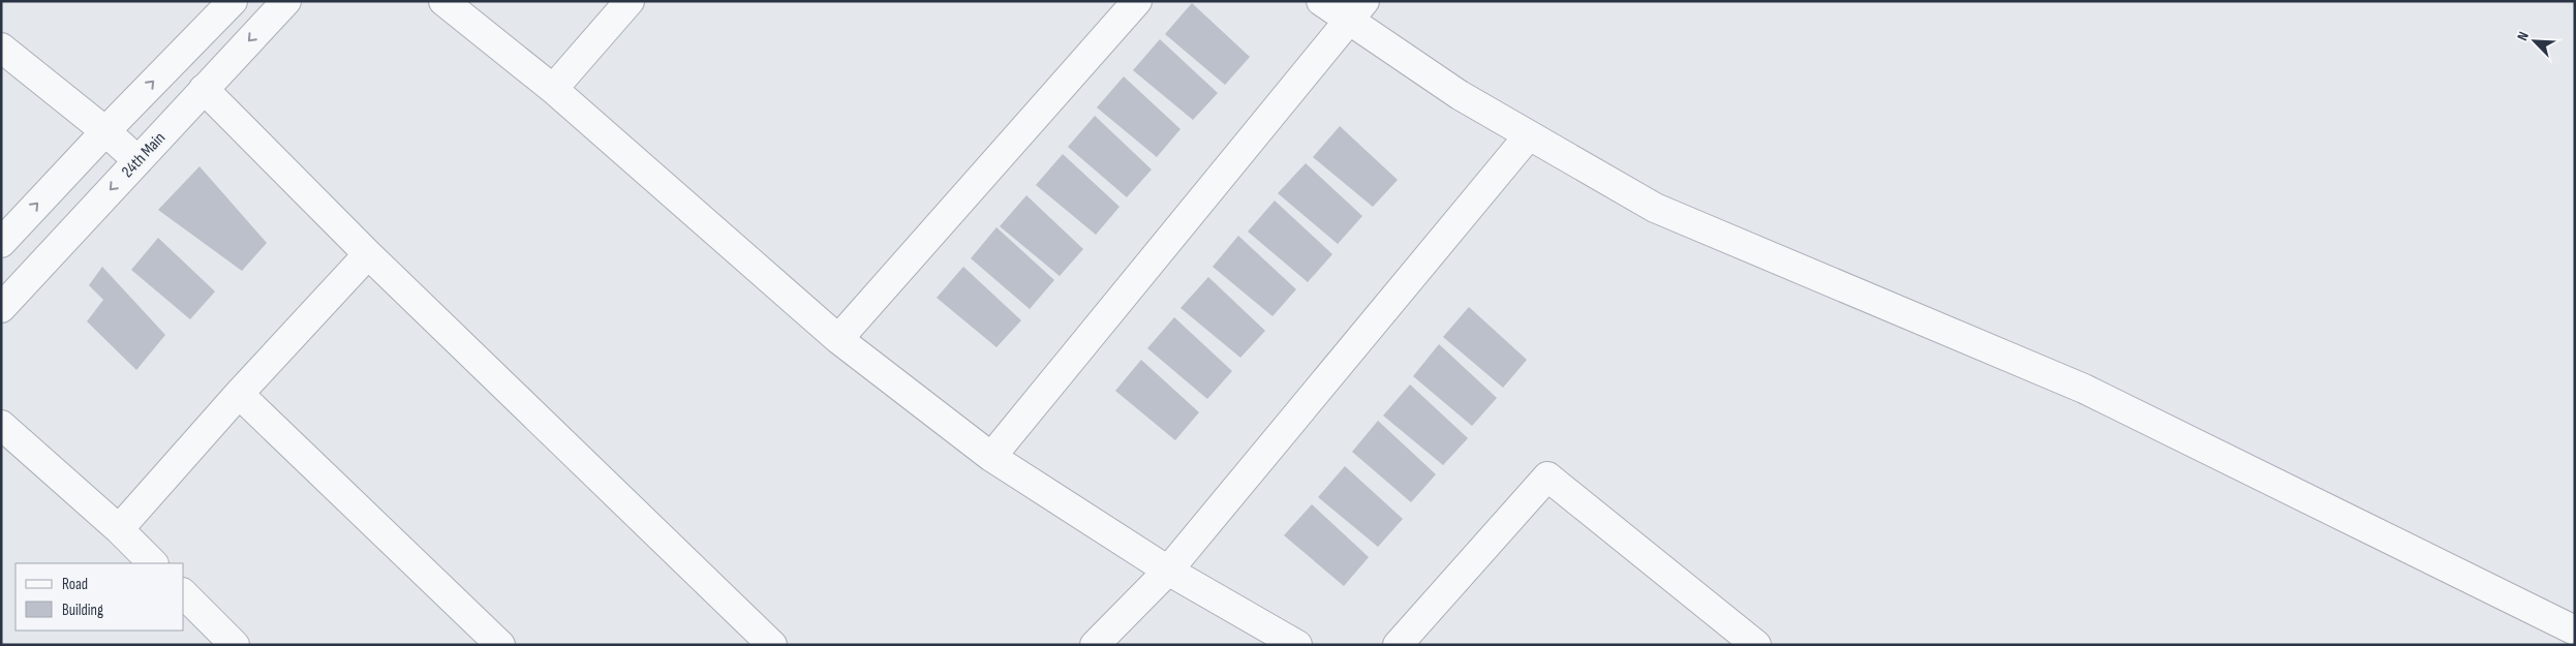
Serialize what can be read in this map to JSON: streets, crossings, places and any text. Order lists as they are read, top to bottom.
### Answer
{
  "streets": {
    "street": ["24th Main"]
  },
  "legend": ["Road", "Building"],
  "north": "top left"
}
